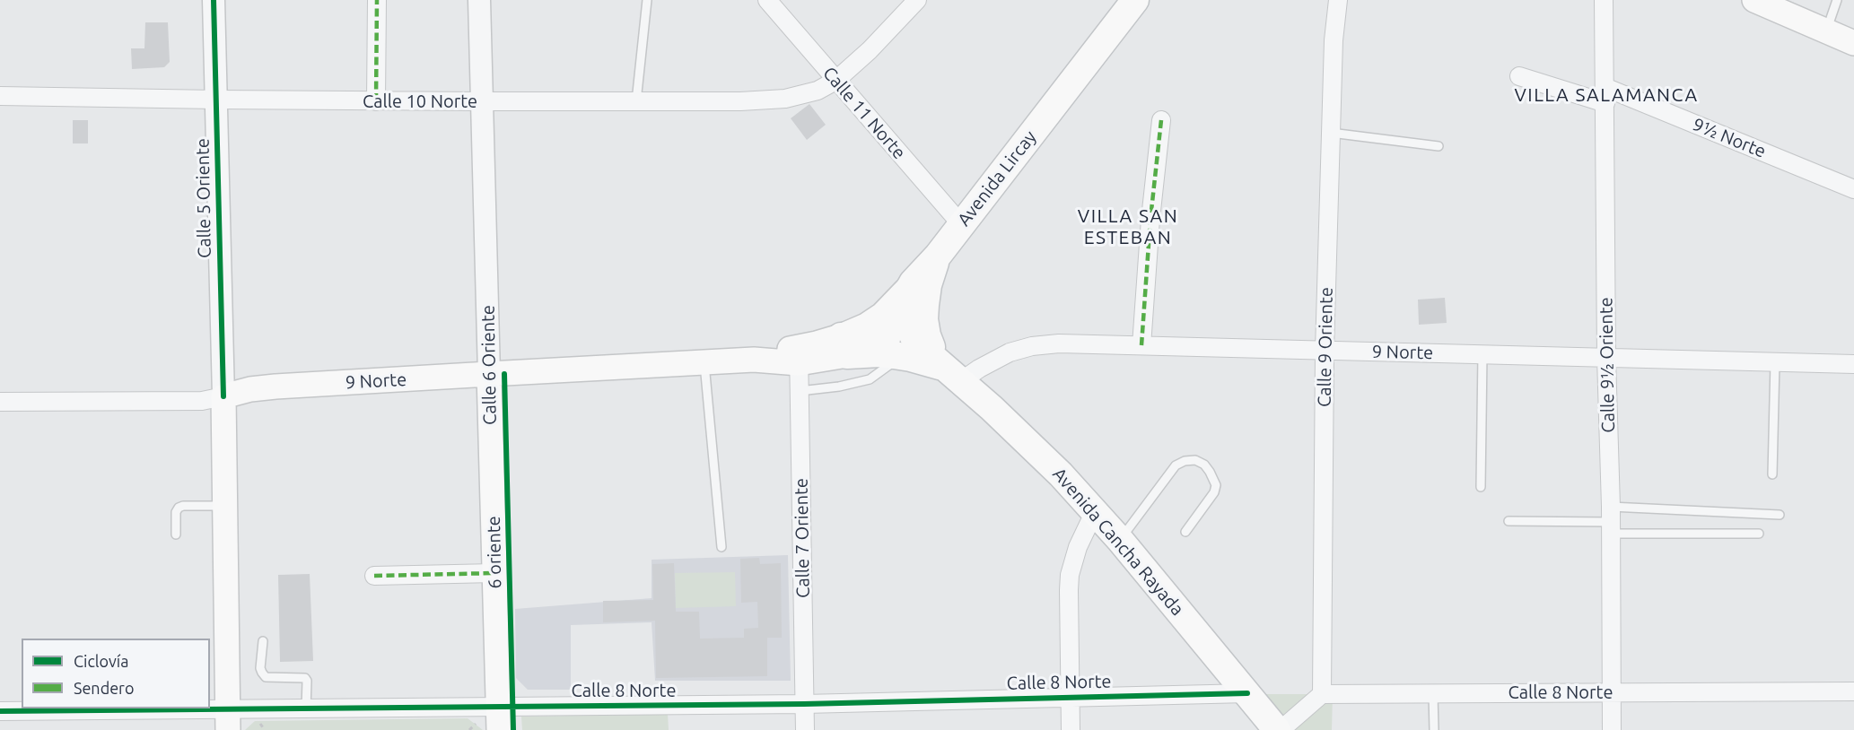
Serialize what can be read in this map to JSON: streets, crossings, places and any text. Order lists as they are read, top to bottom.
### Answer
{
  "streets": {
    "main road": [
      "Avenida Lircay",
      "Calle 5 Oriente",
      "9 Norte",
      "Calle 6 Oriente",
      "Avenida Cancha Rayada"
    ],
    "street": [
      "Calle 10 Norte",
      "Calle 11 Norte",
      "9½ Norte",
      "Calle 9 Oriente",
      "Calle 9½ Oriente",
      "Calle 7 Oriente",
      "Calle 8 Norte"
    ],
    "cycle path": ["6 oriente"]
  },
  "crossings": [
    ["Calle 10 Norte", "Calle 11 Norte"],
    ["Calle 10 Norte", "Calle 5 Oriente"],
    ["Calle 10 Norte", "Calle 6 Oriente"],
    ["Calle 11 Norte", "Avenida Lircay"],
    ["9½ Norte", "Calle 9½ Oriente"],
    ["Avenida Lircay", "Avenida Cancha Rayada"],
    ["Calle 5 Oriente", "9 Norte"],
    ["Calle 5 Oriente", "Calle 8 Norte"],
    ["Calle 9 Oriente", "9 Norte"],
    ["Calle 9 Oriente", "Calle 8 Norte"],
    ["9 Norte", "Calle 6 Oriente"],
    ["9 Norte", "Calle 9½ Oriente"],
    ["9 Norte", "Calle 7 Oriente"],
    ["9 Norte", "Avenida Cancha Rayada"],
    ["Calle 6 Oriente", "Calle 8 Norte"],
    ["Calle 9½ Oriente", "Calle 8 Norte"],
    ["Calle 7 Oriente", "Calle 8 Norte"],
    ["Avenida Cancha Rayada", "Calle 8 Norte"]
  ],
  "districts": ["VILLA SALAMANCA", "VILLA SAN ESTEBAN"],
  "legend": ["Ciclovía", "Sendero"]
}
